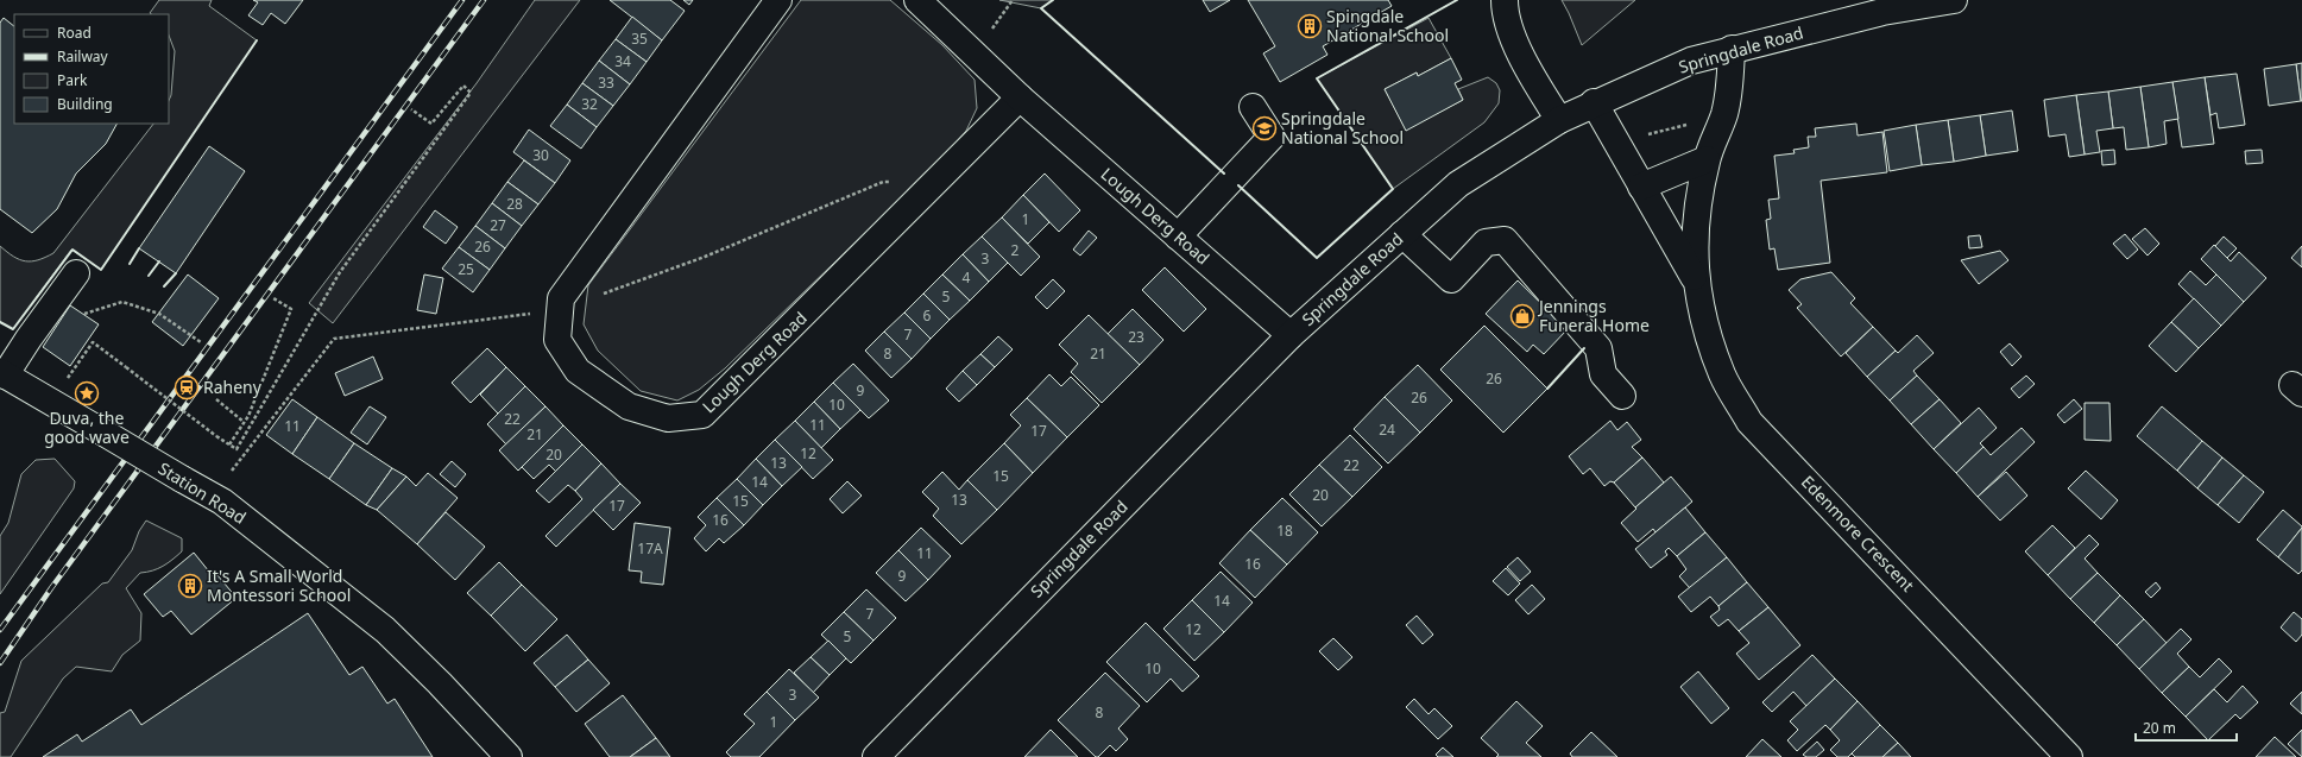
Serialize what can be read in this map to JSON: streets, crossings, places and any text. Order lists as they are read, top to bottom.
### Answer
{
  "streets": {
    "street": [
      "Springdale Road",
      "Lough Derg Road",
      "Station Road",
      "Edenmore Crescent"
    ]
  },
  "crossings": [
    ["Springdale Road", "Lough Derg Road"],
    ["Springdale Road", "Edenmore Crescent"]
  ],
  "places": {
    "building": ["Spingdale National School", "It's A Small World Montessori School"],
    "school or university": ["Springdale National School"],
    "shop": ["Jennings Funeral Home"],
    "station": ["Raheny"],
    "place": ["Duva, the good wave"]
  },
  "house_numbers": [
    "35",
    "34",
    "33",
    "32",
    "30",
    "28",
    "1",
    "27",
    "26",
    "2",
    "3",
    "25",
    "4",
    "5",
    "6",
    "7",
    "23",
    "8",
    "21",
    "26",
    "9",
    "26",
    "10",
    "22",
    "11",
    "11",
    "24",
    "17",
    "21",
    "12",
    "20",
    "13",
    "22",
    "15",
    "14",
    "20",
    "13",
    "15",
    "17",
    "16",
    "18",
    "17A",
    "11",
    "16",
    "9",
    "14",
    "7",
    "12",
    "5",
    "10",
    "3",
    "8",
    "1"
  ],
  "legend": [
    "Road",
    "Railway",
    "Park",
    "Building"
  ],
  "scale_bar": "20 m"
}
